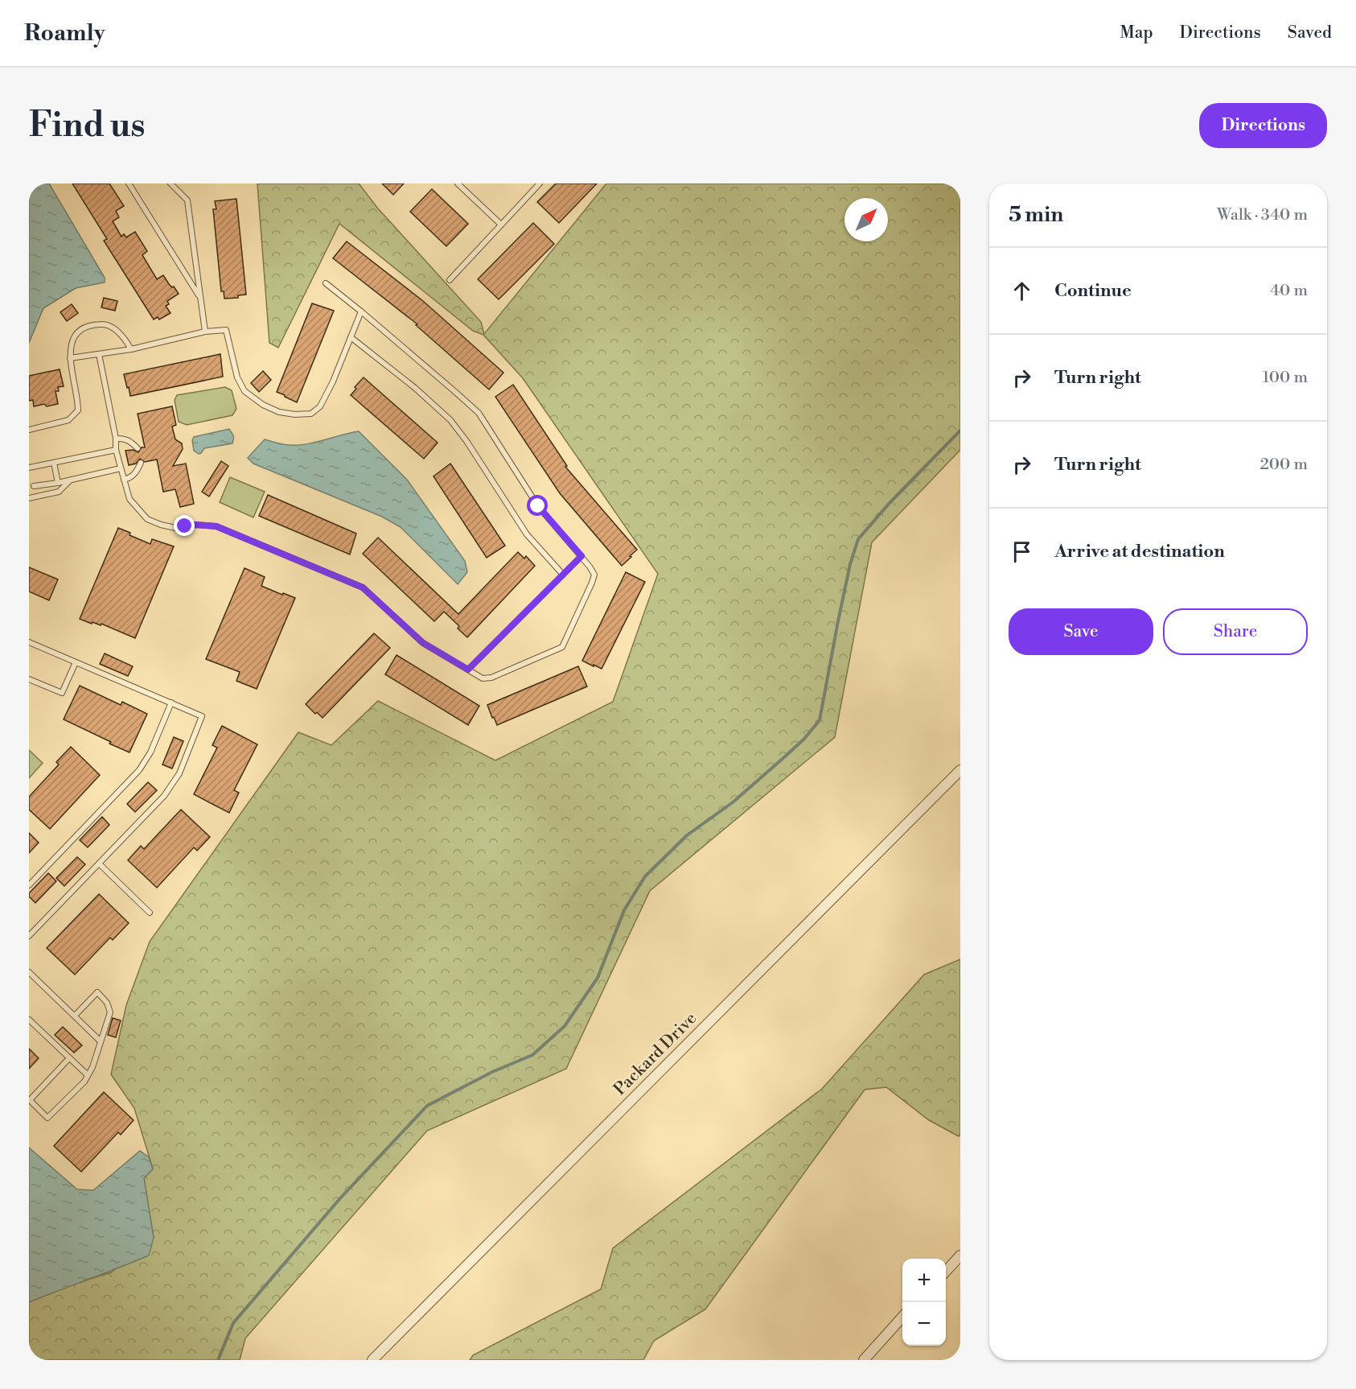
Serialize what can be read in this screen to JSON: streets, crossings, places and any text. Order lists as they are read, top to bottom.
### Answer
{
  "streets": {
    "street": ["Packard Drive"]
  },
  "north": "top right",
  "page": {
    "header": "Roamly",
    "nav": ["Map", "Directions", "Saved"],
    "buttons": [
      "Directions",
      ["Save", "Share"]
    ],
    "title": "Find us",
    "heading": ["5 min", "Walk · 340 m"],
    "list": [
      ["Continue", "40 m"],
      ["Turn right", "100 m"],
      ["Turn right", "200 m"],
      "Arrive at destination"
    ],
    "map_buttons": ["+", "−"]
  }
}
